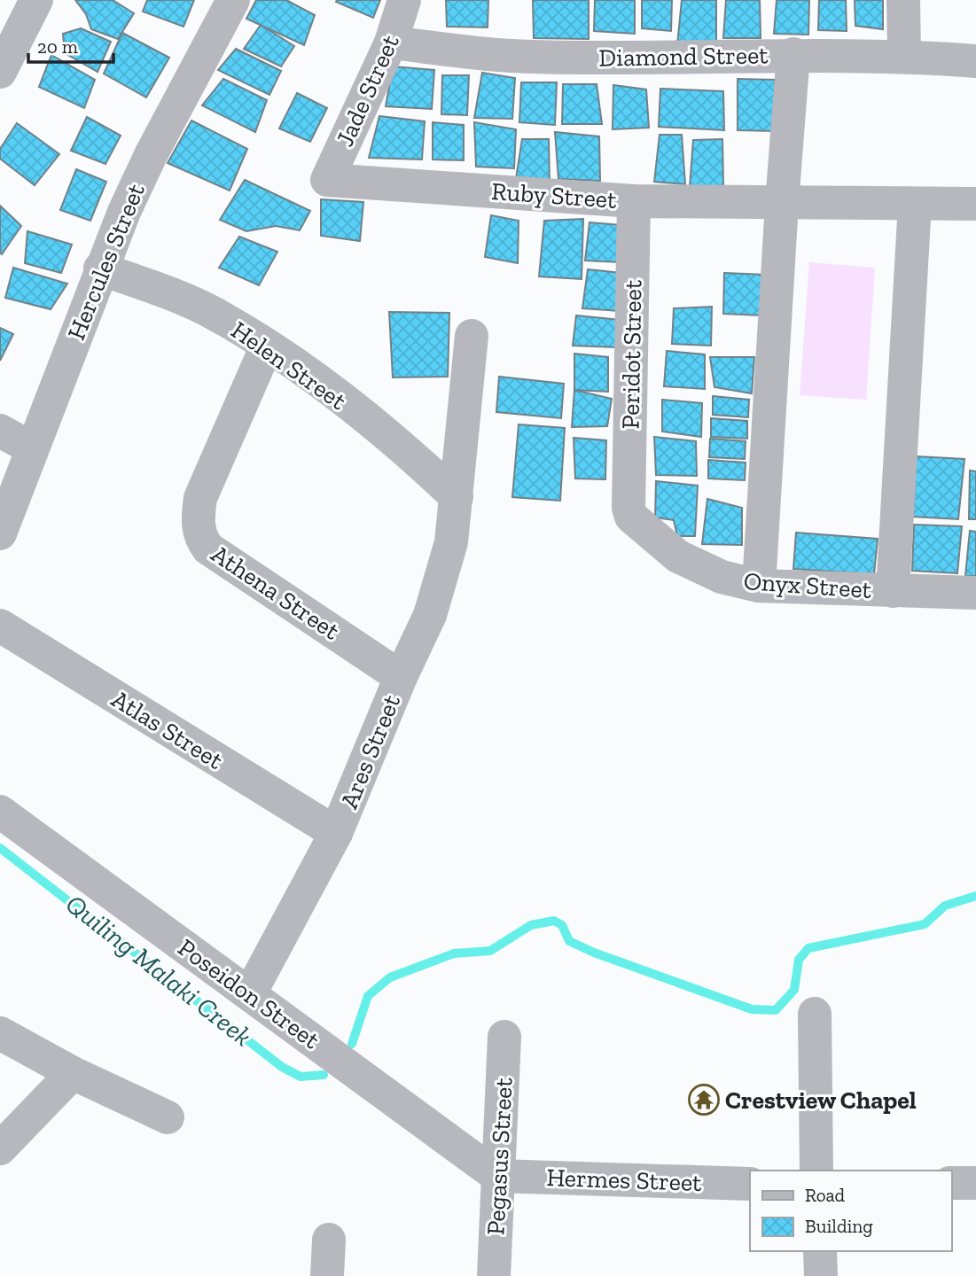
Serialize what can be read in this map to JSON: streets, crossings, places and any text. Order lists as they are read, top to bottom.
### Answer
{
  "streets": {
    "street": [
      "Diamond Street",
      "Jade Street",
      "Ruby Street",
      "Hercules Street",
      "Peridot Street",
      "Helen Street",
      "Onyx Street",
      "Athena Street",
      "Atlas Street",
      "Ares Street",
      "Poseidon Street",
      "Pegasus Street",
      "Hermes Street"
    ]
  },
  "crossings": [
    ["Diamond Street", "Jade Street"],
    ["Jade Street", "Ruby Street"],
    ["Ruby Street", "Peridot Street"],
    ["Hercules Street", "Helen Street"],
    ["Peridot Street", "Onyx Street"],
    ["Helen Street", "Athena Street"],
    ["Helen Street", "Ares Street"],
    ["Athena Street", "Ares Street"],
    ["Atlas Street", "Ares Street"],
    ["Ares Street", "Poseidon Street"],
    ["Poseidon Street", "Pegasus Street"],
    ["Poseidon Street", "Hermes Street"],
    ["Pegasus Street", "Hermes Street"]
  ],
  "water": ["Quiling Malaki Creek"],
  "places": {
    "temple": ["Crestview Chapel"]
  },
  "legend": ["Road", "Building"],
  "scale_bar": "20 m"
}
